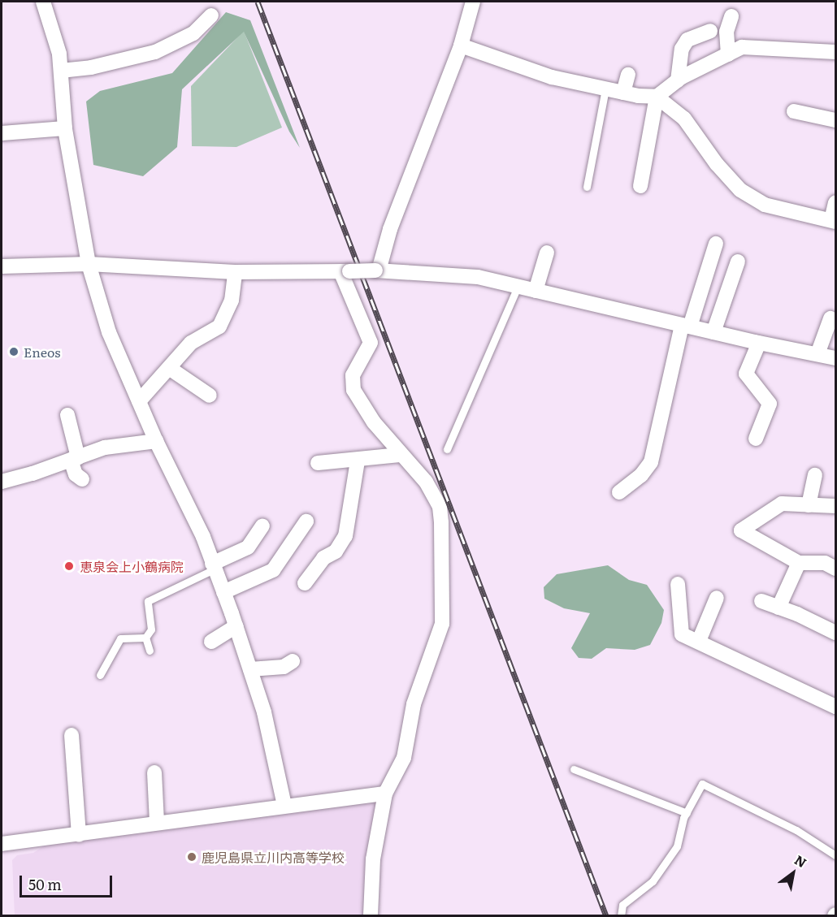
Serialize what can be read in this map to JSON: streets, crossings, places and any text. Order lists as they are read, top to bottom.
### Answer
{
  "places": ["Eneos", "恵泉会上小鶴病院", "鹿児島県立川内高等学校"],
  "scale_bar": "50 m",
  "north": "top right"
}
